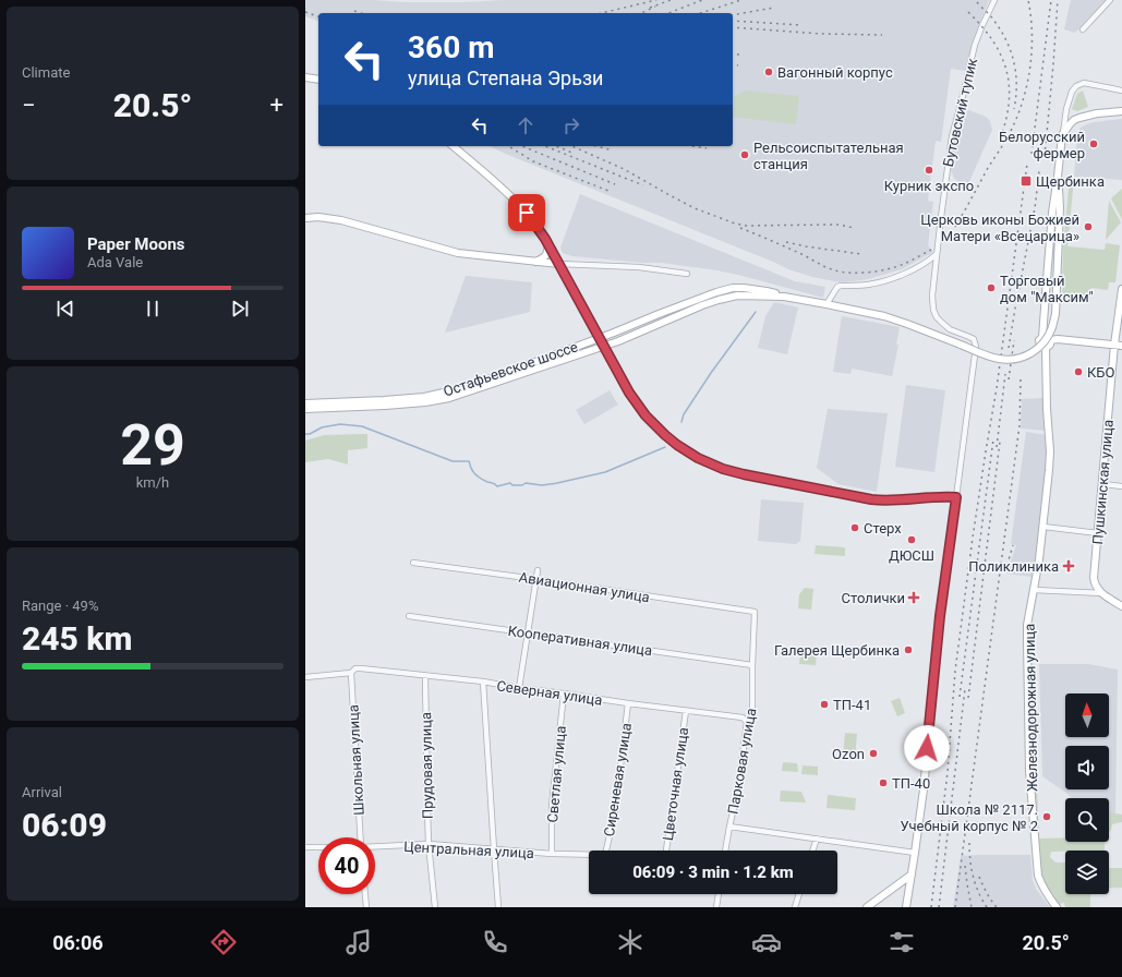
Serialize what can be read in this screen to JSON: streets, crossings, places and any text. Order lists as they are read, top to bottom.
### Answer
{
  "streets": {
    "main road": ["Остафьевское шоссе", "Пушкинская улица", "Железнодорожная улица"],
    "street": [
      "Бутовский тупик",
      "Авиационная улица",
      "Кооперативная улица",
      "Северная улица",
      "Школьная улица",
      "Парковая улица",
      "Прудовая улица",
      "Светлая улица",
      "Сиреневая улица",
      "Цветочная улица",
      "Центральная улица"
    ]
  },
  "crossings": [
    ["Остафьевское шоссе", "Железнодорожная улица"],
    ["Авиационная улица", "Парковая улица"],
    ["Кооперативная улица", "Парковая улица"],
    ["Северная улица", "Школьная улица"],
    ["Северная улица", "Парковая улица"],
    ["Северная улица", "Прудовая улица"],
    ["Северная улица", "Светлая улица"],
    ["Северная улица", "Сиреневая улица"],
    ["Северная улица", "Цветочная улица"],
    ["Прудовая улица", "Центральная улица"],
    ["Светлая улица", "Центральная улица"]
  ],
  "places": {
    "other": [
      "Вагонный корпус",
      "Белорусский фермер",
      "Рельсоиспытательная станция",
      "Курник экспо",
      "Церковь иконы Божией Матери «Всецарица»",
      "Торговый дом \"Максим\"",
      "КБО",
      "Стерх",
      "ДЮСШ",
      "Галерея Щербинка",
      "ТП-41",
      "Ozon",
      "ТП-40",
      "Школа № 2117. Учебный корпус № 2"
    ],
    "transit": ["Щербинка"],
    "health": ["Поликлиника", "Столички"]
  },
  "north": "top",
  "page": {
    "tile": [
      "Climate",
      ["29", "km/h"],
      ["Range · 49%", "245 km"],
      ["Arrival", "06:09"]
    ],
    "turn": ["360 m", "улица Степана Эрьзи"],
    "heat": ["−", "20.5°", "+"],
    "song": ["Paper Moons", "Ada Vale"],
    "limit": "40",
    "trip": "06:09 · 3 min · 1.2 km",
    "tabs": ["06:06", "20.5°"]
  }
}
